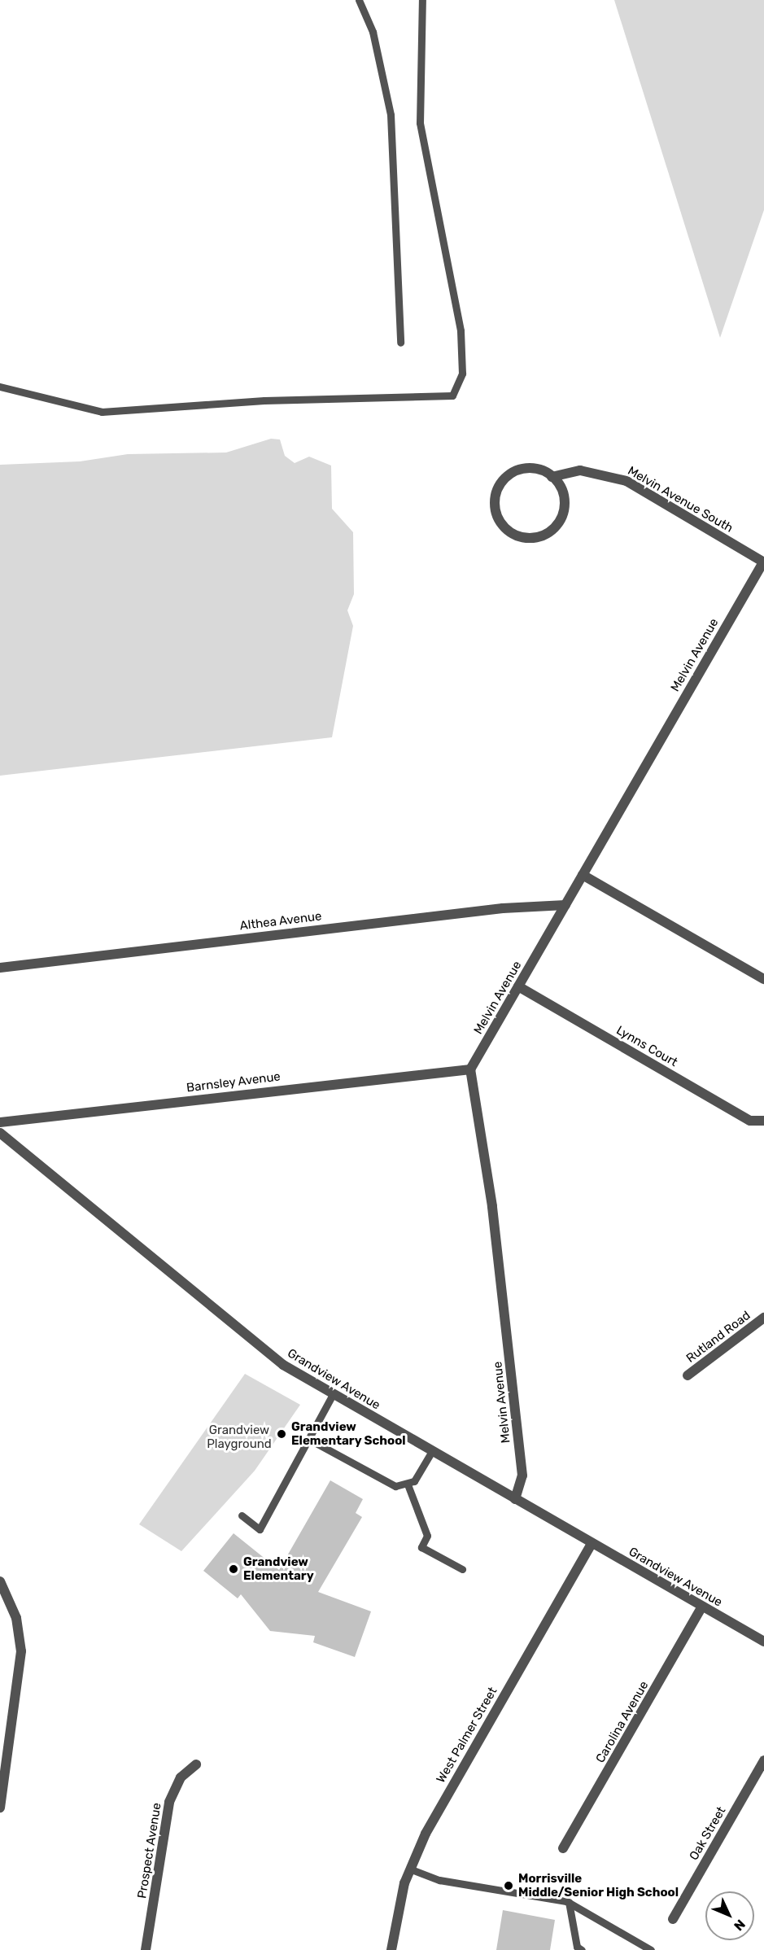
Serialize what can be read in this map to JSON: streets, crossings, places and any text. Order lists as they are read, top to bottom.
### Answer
{
  "streets": {
    "street": [
      "Melvin Avenue South",
      "Melvin Avenue",
      "Althea Avenue",
      "Lynns Court",
      "Barnsley Avenue",
      "Rutland Road",
      "Grandview Avenue",
      "Carolina Avenue",
      "West Palmer Street",
      "Oak Street",
      "Prospect Avenue"
    ]
  },
  "crossings": [
    ["Melvin Avenue South", "Melvin Avenue"],
    ["Melvin Avenue", "Althea Avenue"],
    ["Melvin Avenue", "Lynns Court"],
    ["Melvin Avenue", "Barnsley Avenue"],
    ["Melvin Avenue", "Grandview Avenue"],
    ["Grandview Avenue", "Carolina Avenue"],
    ["Grandview Avenue", "West Palmer Street"]
  ],
  "parks": ["Grandview Playground"],
  "places": ["Grandview Elementary School", "Grandview Elementary", "Morrisville Middle/Senior High School"],
  "north": "bottom right"
}
